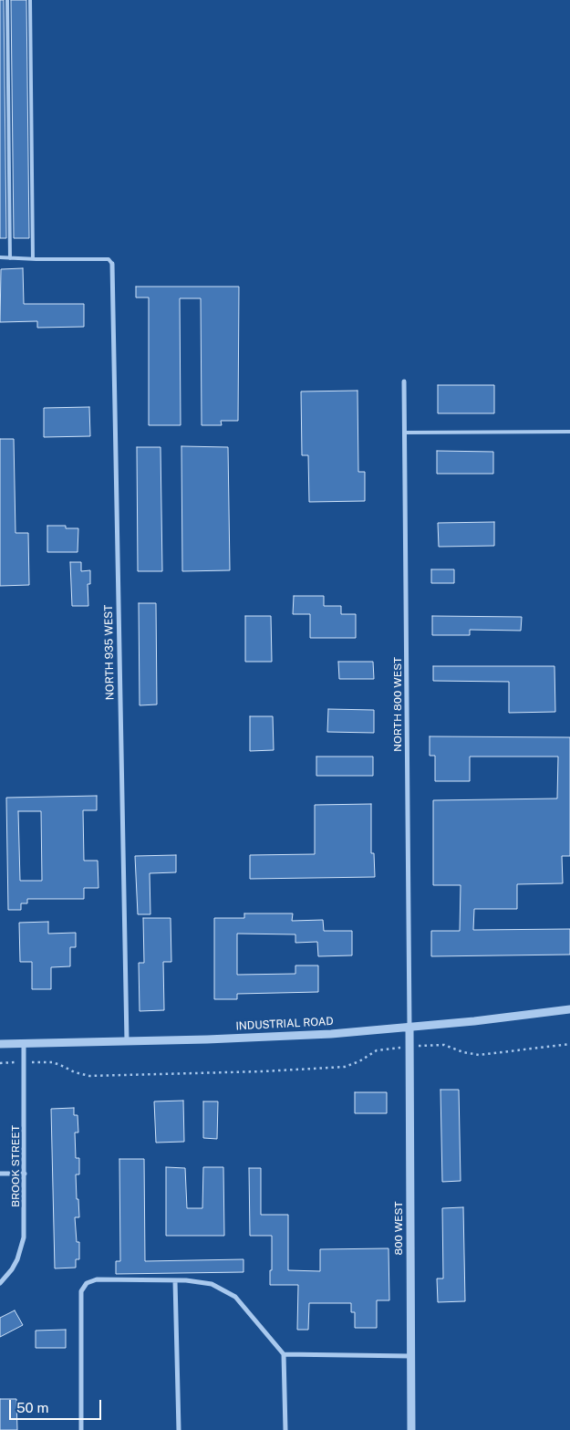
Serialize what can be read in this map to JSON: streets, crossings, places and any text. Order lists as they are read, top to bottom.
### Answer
{
  "streets": {
    "street": [
      "NORTH 935 WEST",
      "NORTH 800 WEST",
      "INDUSTRIAL ROAD",
      "BROOK STREET",
      "800 WEST"
    ]
  },
  "crossings": [
    ["NORTH 935 WEST", "INDUSTRIAL ROAD"],
    ["NORTH 800 WEST", "INDUSTRIAL ROAD"],
    ["NORTH 800 WEST", "800 WEST"],
    ["INDUSTRIAL ROAD", "BROOK STREET"],
    ["INDUSTRIAL ROAD", "800 WEST"]
  ],
  "scale_bar": "50 m"
}
